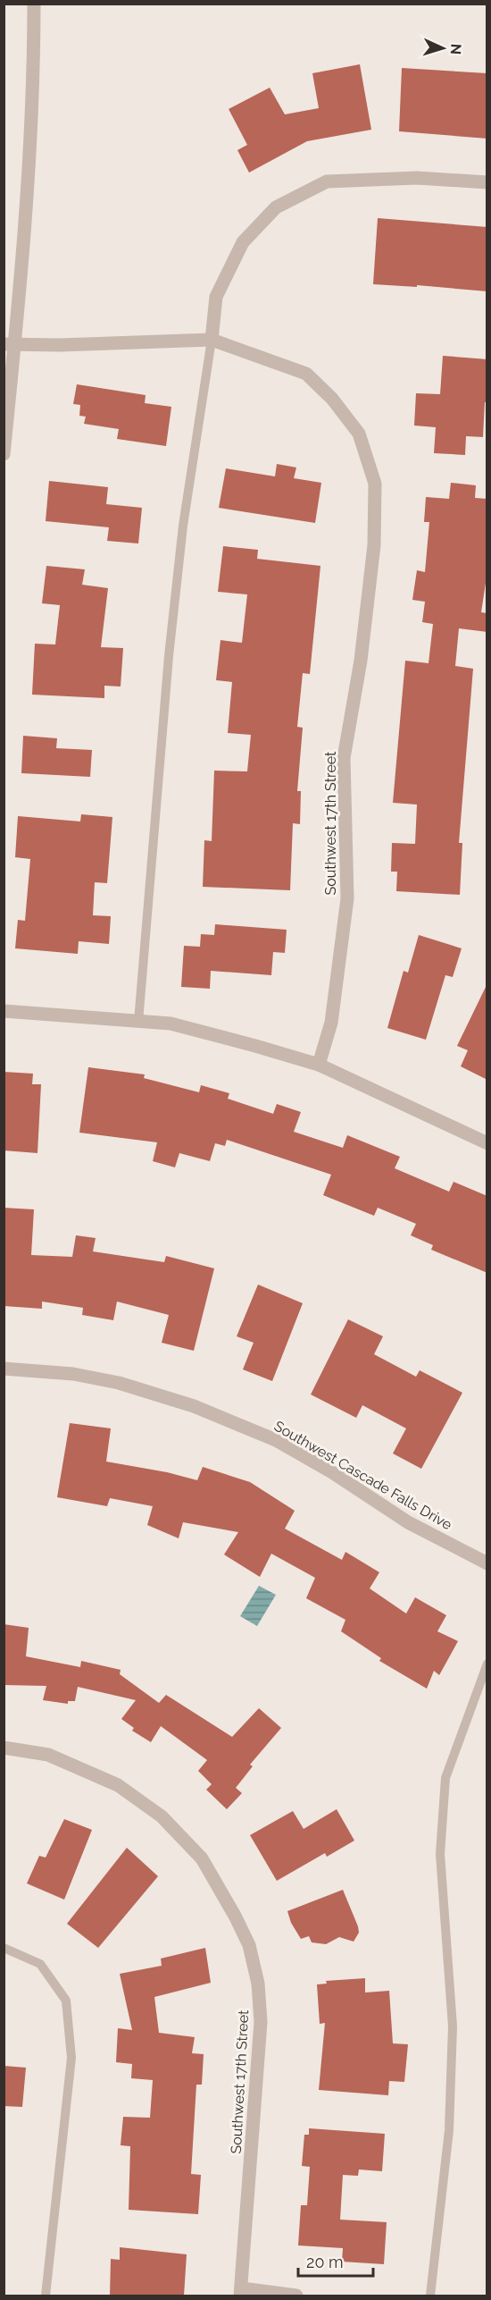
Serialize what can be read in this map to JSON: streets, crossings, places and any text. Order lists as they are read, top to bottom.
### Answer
{
  "streets": {
    "street": ["Southwest 17th Street", "Southwest Cascade Falls Drive"]
  },
  "scale_bar": "20 m",
  "north": "right"
}
